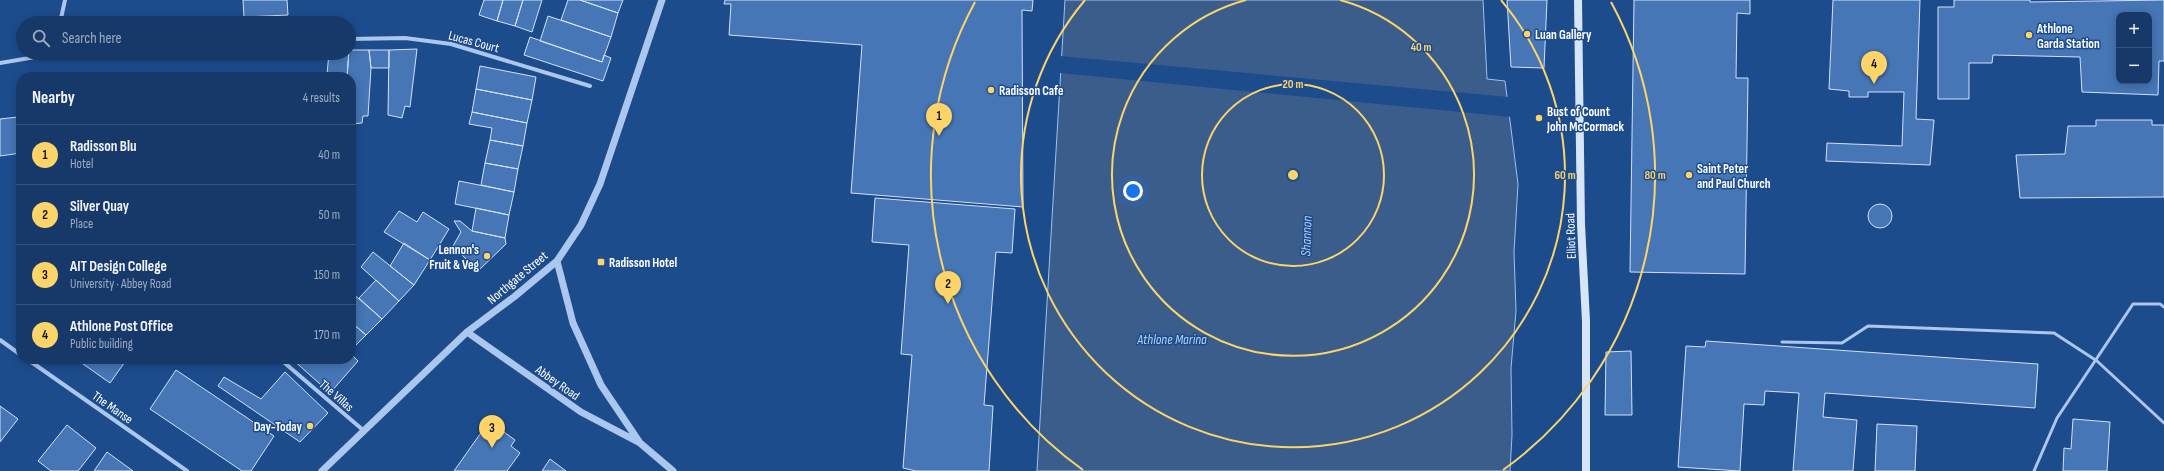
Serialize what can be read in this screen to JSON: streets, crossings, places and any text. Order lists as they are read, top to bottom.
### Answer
{
  "streets": {
    "main road": ["Elliot Road"],
    "street": [
      "Lucas Court",
      "Northgate Street",
      "Abbey Road",
      "The Villas",
      "The Manse"
    ]
  },
  "crossings": [
    ["Northgate Street", "Abbey Road"],
    ["Northgate Street", "The Villas"]
  ],
  "water": ["Shannon", "Athlone Marina"],
  "places": {
    "other": [
      "Luan Gallery",
      "Athlone Garda Station",
      "Radisson Cafe",
      "Bust of Count John McCormack",
      "Saint Peter and Paul Church",
      "Lennon's Fruit & Veg",
      "Day-Today"
    ],
    "transit": ["Radisson Hotel"]
  },
  "page": {
    "map_buttons": ["+", "−"],
    "search": "Search here",
    "pins": [
      "4",
      "1",
      "2",
      "3"
    ],
    "heading": ["Nearby", "4 results"],
    "list": [
      {
        "mark": "1",
        "name": "Radisson Blu",
        "note": "Hotel",
        "value": "40 m"
      },
      {
        "mark": "2",
        "name": "Silver Quay",
        "note": "Place",
        "value": "50 m"
      },
      {
        "mark": "3",
        "name": "AIT Design College",
        "note": "University · Abbey Road",
        "value": "150 m"
      },
      {
        "mark": "4",
        "name": "Athlone Post Office",
        "note": "Public building",
        "value": "170 m"
      }
    ]
  },
  "rings": [
    "40 m",
    "20 m",
    "60 m",
    "80 m"
  ]
}
